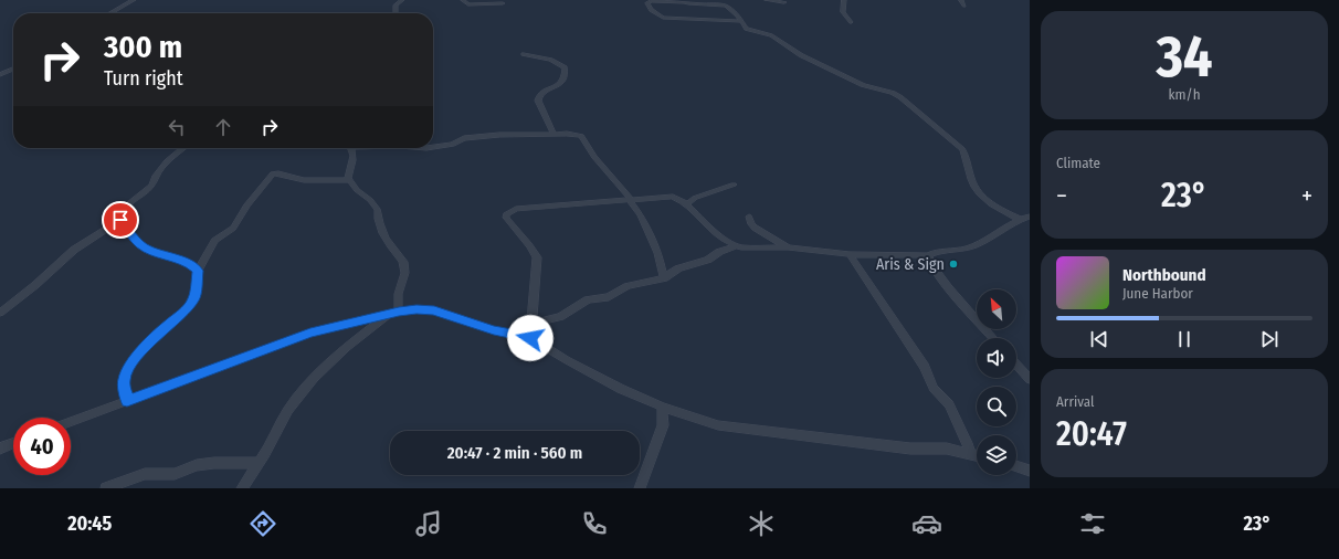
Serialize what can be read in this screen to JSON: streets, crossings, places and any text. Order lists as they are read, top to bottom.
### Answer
{
  "places": ["Aris & Sign"],
  "north": "top left",
  "page": {
    "tile": [
      ["34", "km/h"],
      "Climate",
      ["Arrival", "20:47"]
    ],
    "turn": ["300 m", "Turn right"],
    "heat": ["−", "23°", "+"],
    "song": ["Northbound", "June Harbor"],
    "limit": "40",
    "trip": "20:47 · 2 min · 560 m",
    "tabs": ["20:45", "23°"]
  }
}
